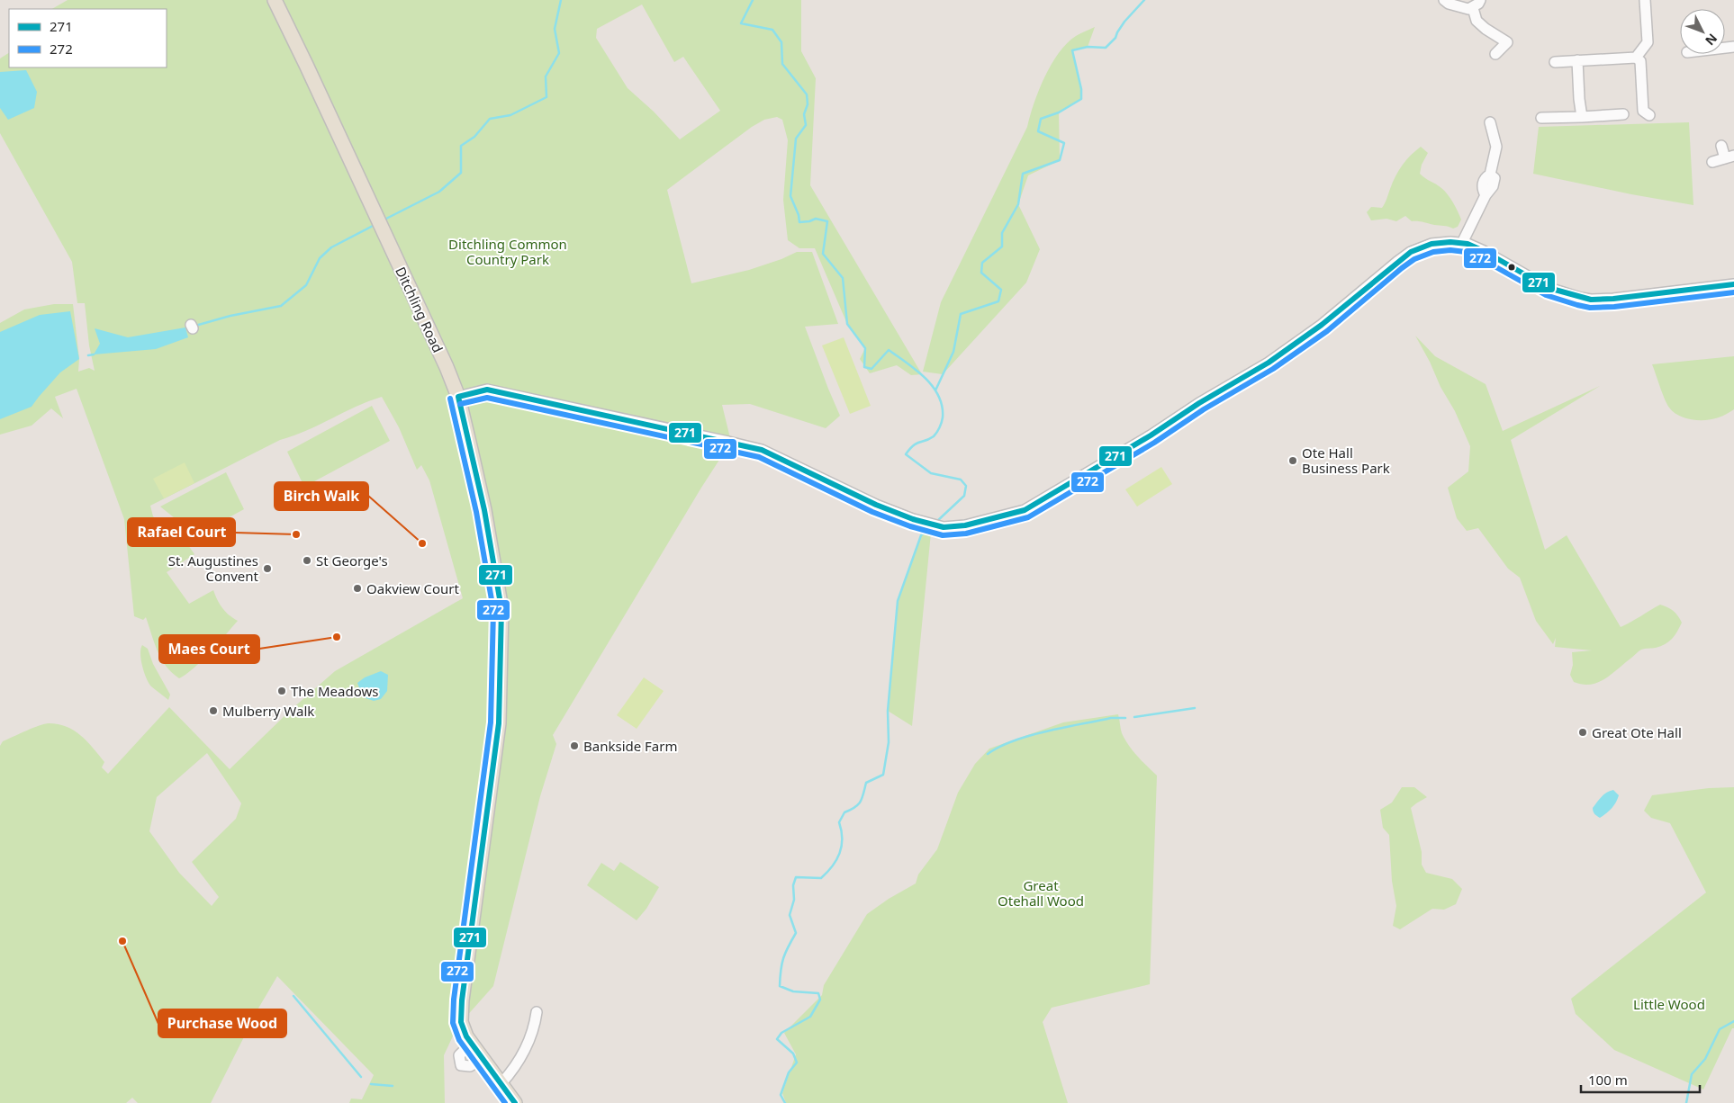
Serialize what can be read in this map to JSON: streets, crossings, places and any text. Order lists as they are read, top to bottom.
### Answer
{
  "streets": {
    "main road": ["Ditchling Road"]
  },
  "parks": ["Ditchling Common Country Park", "Great Otehall Wood", "Little Wood"],
  "places": [
    "Ote Hall Business Park",
    "Rafael Court",
    "Birch Walk",
    "St George's",
    "St. Augustines Convent",
    "Oakview Court",
    "Maes Court",
    "The Meadows",
    "Mulberry Walk",
    "Great Ote Hall",
    "Bankside Farm",
    "Purchase Wood"
  ],
  "lines": ["transit line 271", "transit line 272"],
  "legend": ["271", "272"],
  "scale_bar": "100 m",
  "north": "bottom right"
}
